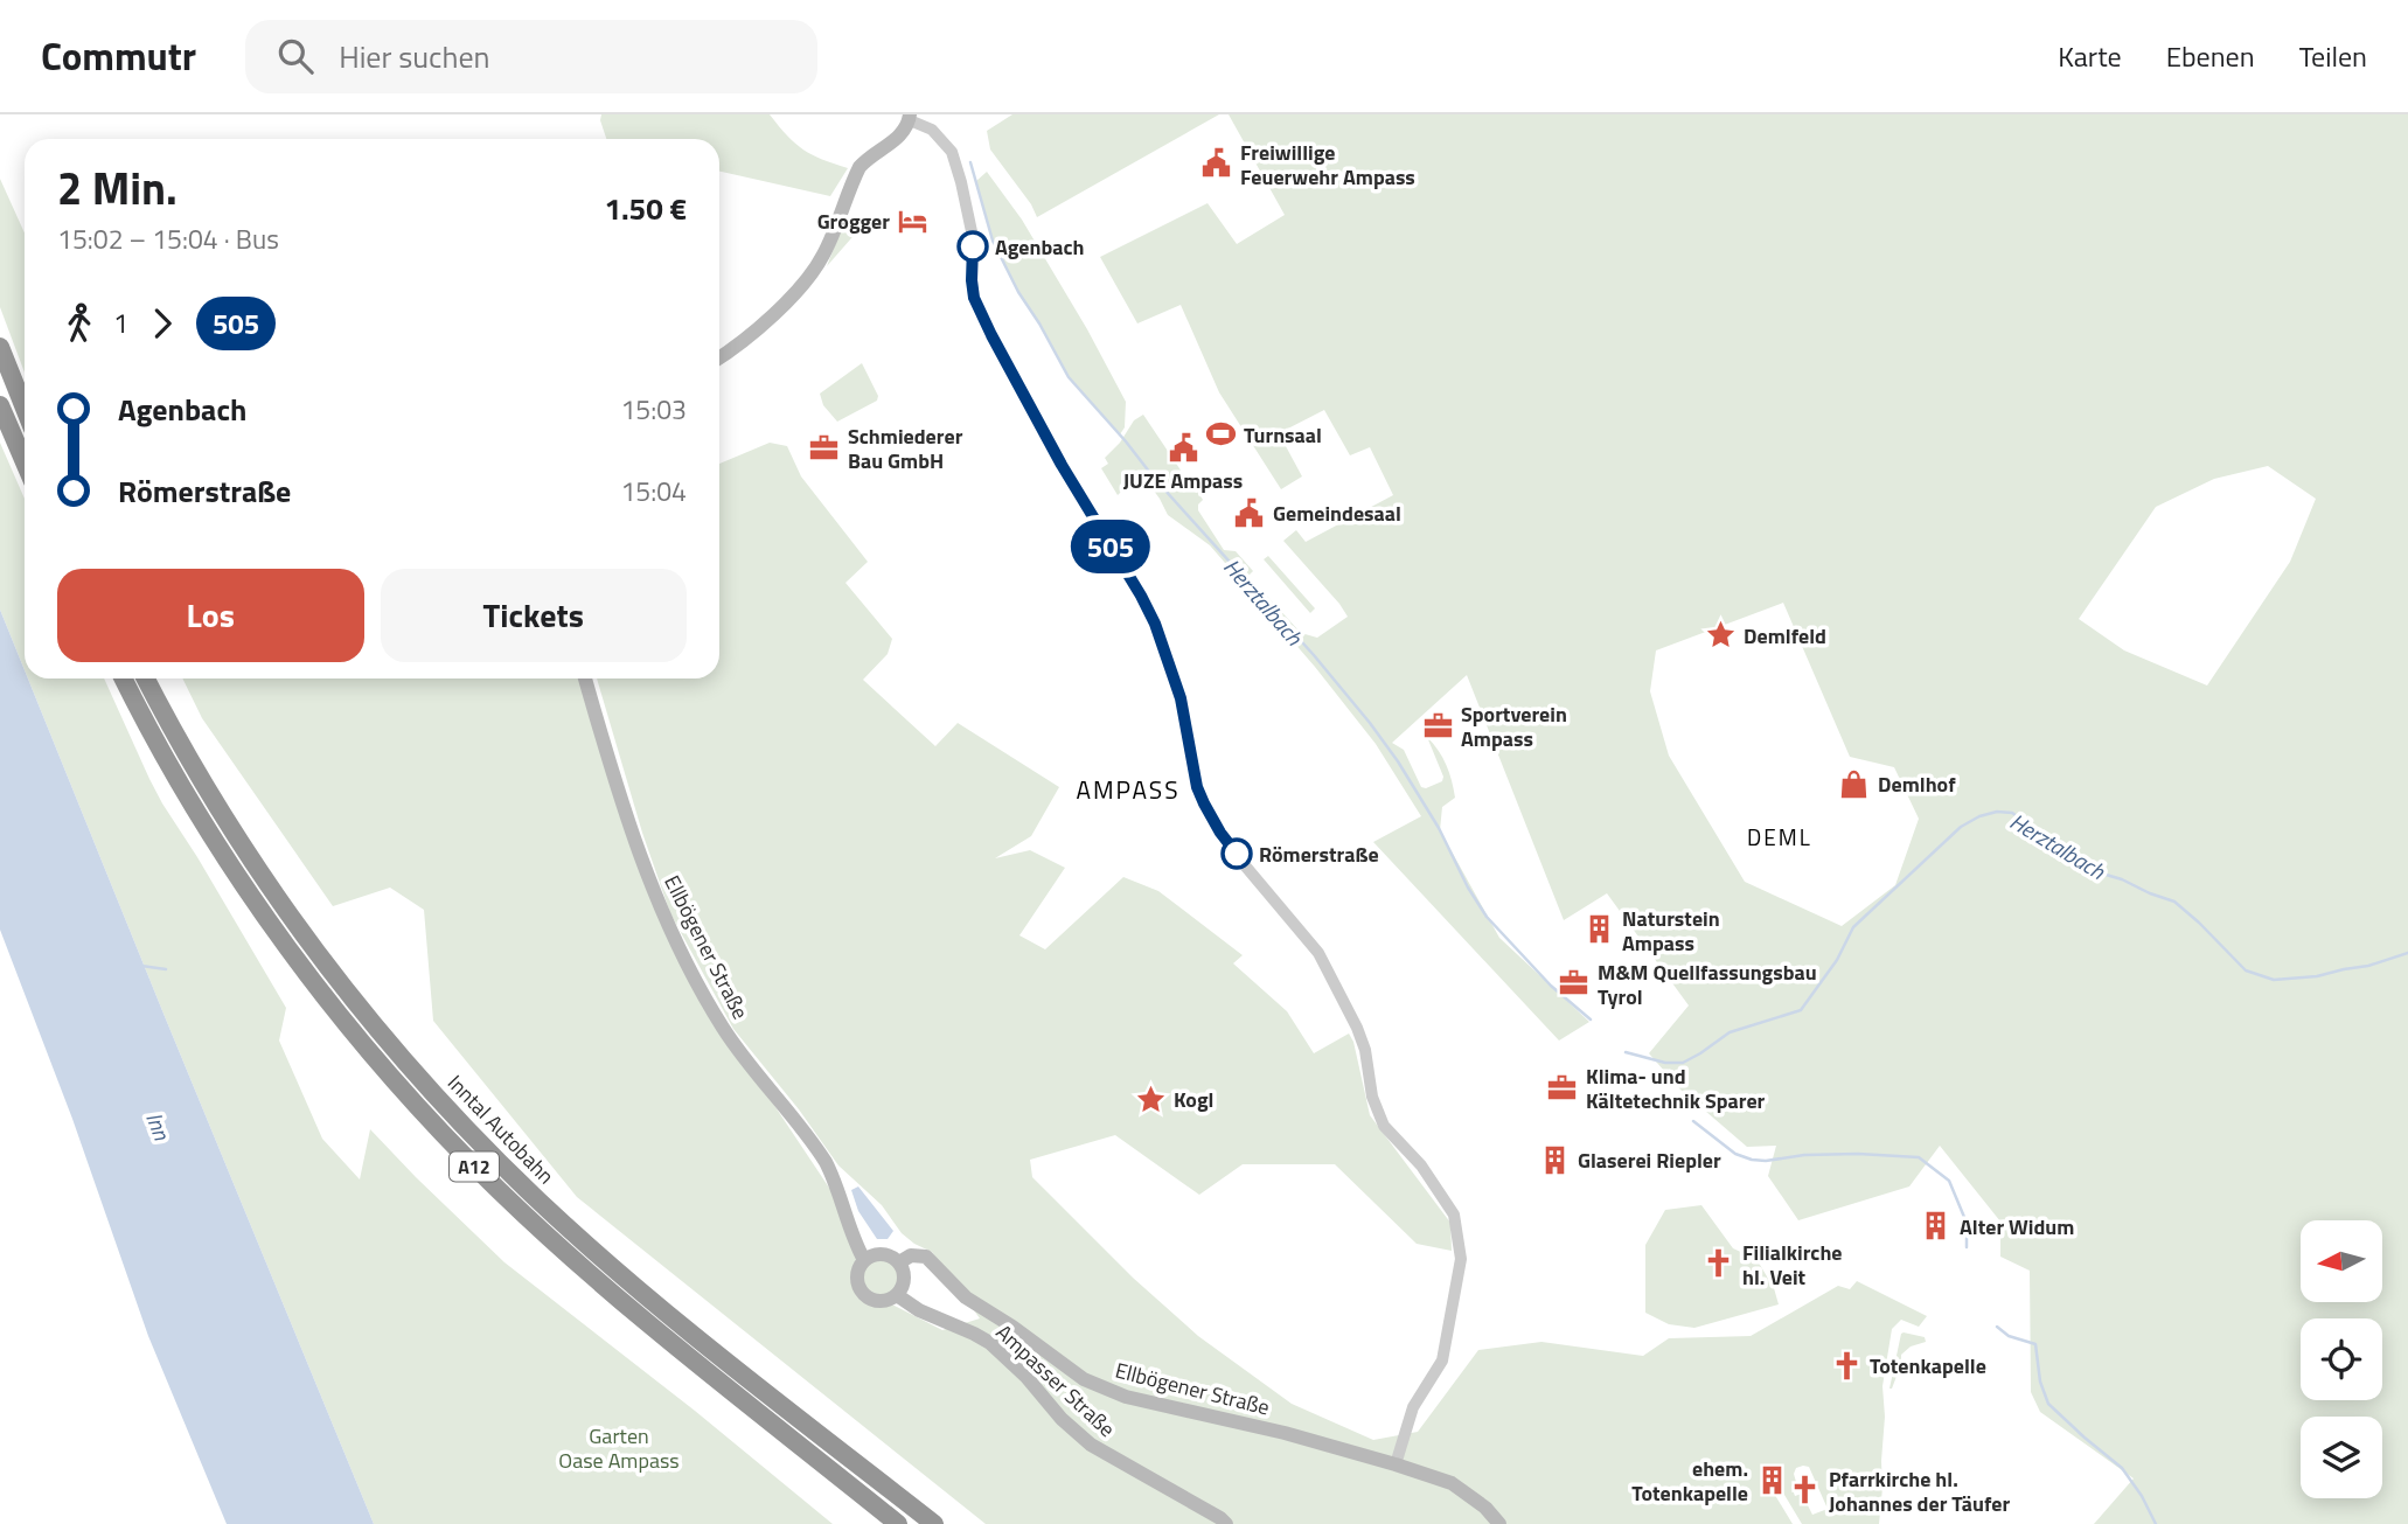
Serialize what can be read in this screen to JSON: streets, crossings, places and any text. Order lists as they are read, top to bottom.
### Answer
{
  "streets": {
    "highway": ["Inntal Autobahn", "A12"],
    "main road": ["Ellbögener Straße", "Ampasser Straße"]
  },
  "crossings": [
    ["Ellbögener Straße", "Ampasser Straße"]
  ],
  "districts": ["AMPASS", "DEML"],
  "water": ["Herztalbach", "Inn"],
  "parks": ["Garten Oase Ampass"],
  "places": {
    "public building": ["Freiwillige Feuerwehr Ampass", "JUZE Ampass", "Gemeindesaal"],
    "hotel": ["Grogger"],
    "other": ["Agenbach", "Römerstraße"],
    "sports": ["Turnsaal"],
    "office": [
      "Schmiederer Bau GmbH",
      "Sportverein Ampass",
      "M&M Quellfassungsbau Tyrol",
      "Klima- und Kältetechnik Sparer"
    ],
    "place": ["Demlfeld", "Kogl"],
    "shop": ["Demlhof"],
    "building": [
      "Naturstein Ampass",
      "Glaserei Riepler",
      "Alter Widum",
      "ehem. Totenkapelle"
    ],
    "church": ["Filialkirche hl. Veit", "Totenkapelle", "Pfarrkirche hl. Johannes der Täufer"]
  },
  "lines": ["bus line 505"],
  "north": "left",
  "page": {
    "header": "Commutr",
    "search": "Hier suchen",
    "nav": ["Karte", "Ebenen", "Teilen"],
    "on_map": "505",
    "heading": ["2 Min.", "15:02 – 15:04 · Bus", "1.50 €"],
    "legs": ["1", "505"],
    "list": [
      {
        "name": "Agenbach",
        "value": "15:03"
      },
      {
        "name": "Römerstraße",
        "value": "15:04"
      }
    ],
    "buttons": ["Los", "Tickets"]
  }
}
